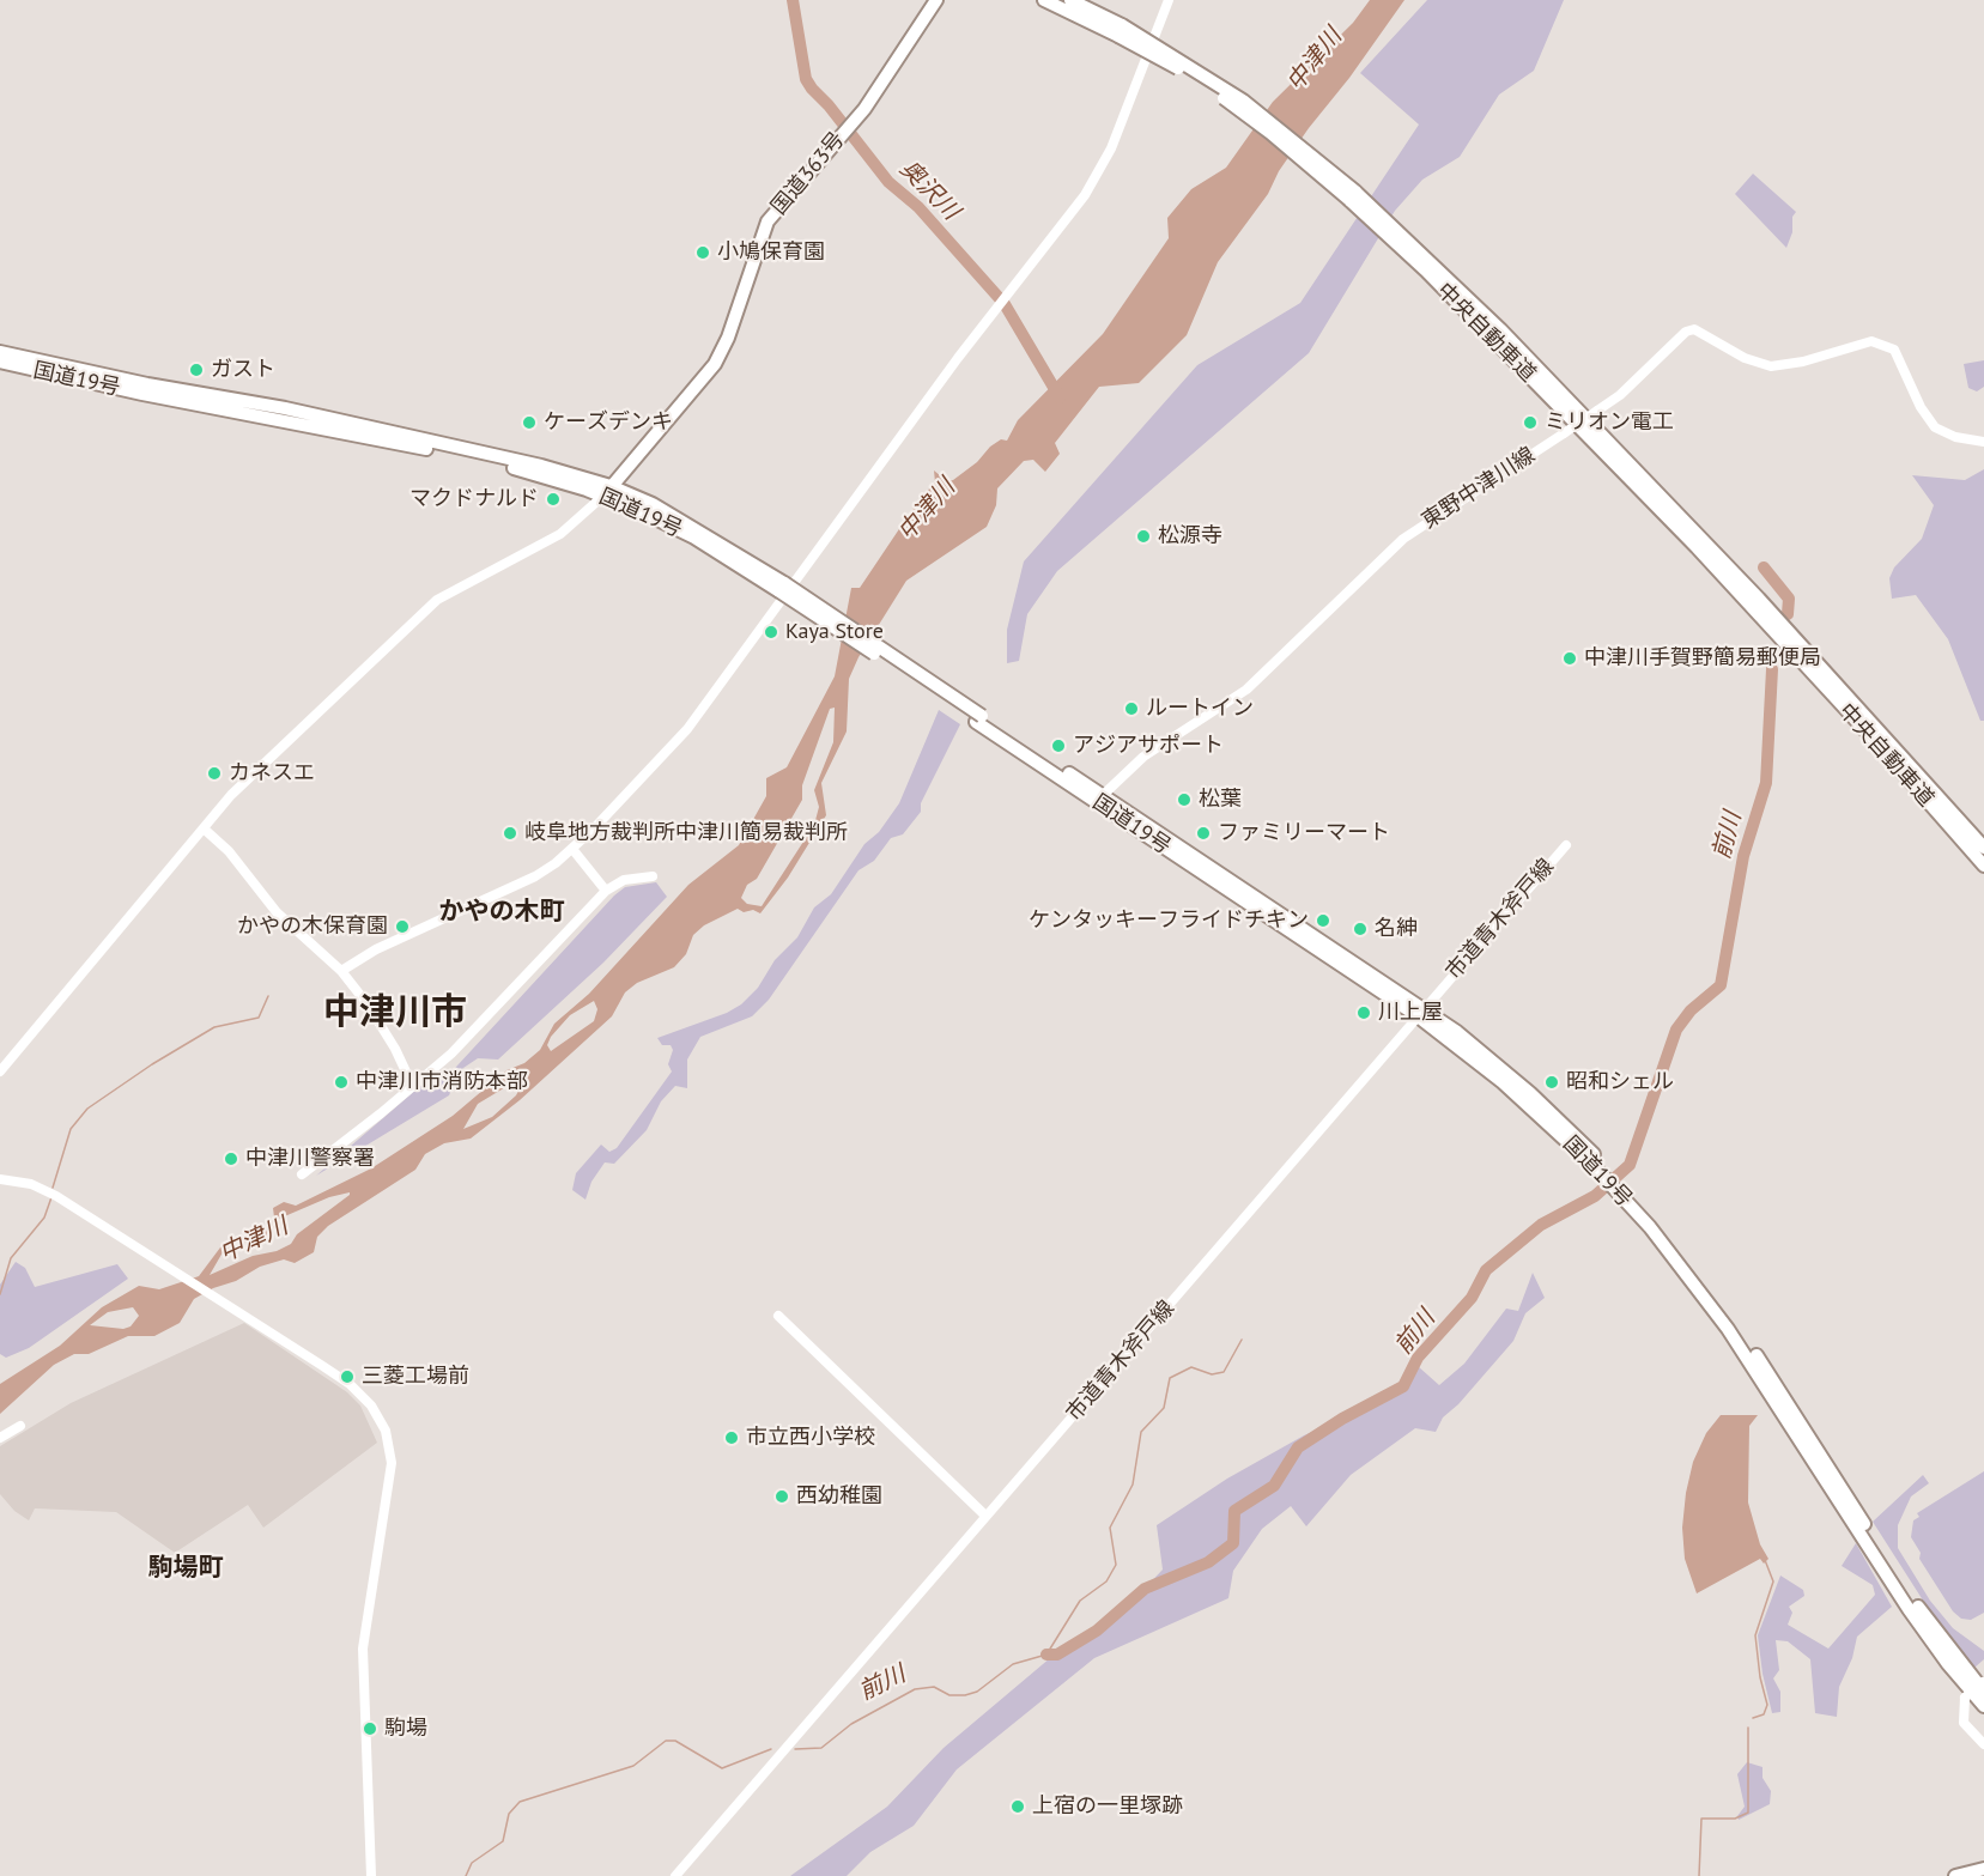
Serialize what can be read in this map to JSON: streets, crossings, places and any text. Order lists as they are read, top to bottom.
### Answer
{
  "streets": {
    "highway": ["国道363号", "中央自動車道", "国道19号"],
    "street": ["東野中津川線", "市道青木斧戸線"]
  },
  "crossings": [
    ["国道363号", "国道19号"],
    ["国道19号", "東野中津川線"],
    ["国道19号", "市道青木斧戸線"]
  ],
  "districts": ["かやの木町", "中津川市", "駒場町"],
  "water": ["中津川", "奥沢川", "前川"],
  "places": [
    "小鳩保育園",
    "ガスト",
    "ケーズデンキ",
    "ミリオン電工",
    "マクドナルド",
    "松源寺",
    "Kaya Store",
    "中津川手賀野簡易郵便局",
    "ルートイン",
    "アジアサポート",
    "カネスエ",
    "松葉",
    "岐阜地方裁判所中津川簡易裁判所",
    "ファミリーマート",
    "ケンタッキーフライドチキン",
    "かやの木保育園",
    "名紳",
    "川上屋",
    "中津川市消防本部",
    "昭和シェル",
    "中津川警察署",
    "三菱工場前",
    "市立西小学校",
    "西幼稚園",
    "駒場",
    "上宿の一里塚跡"
  ]
}
